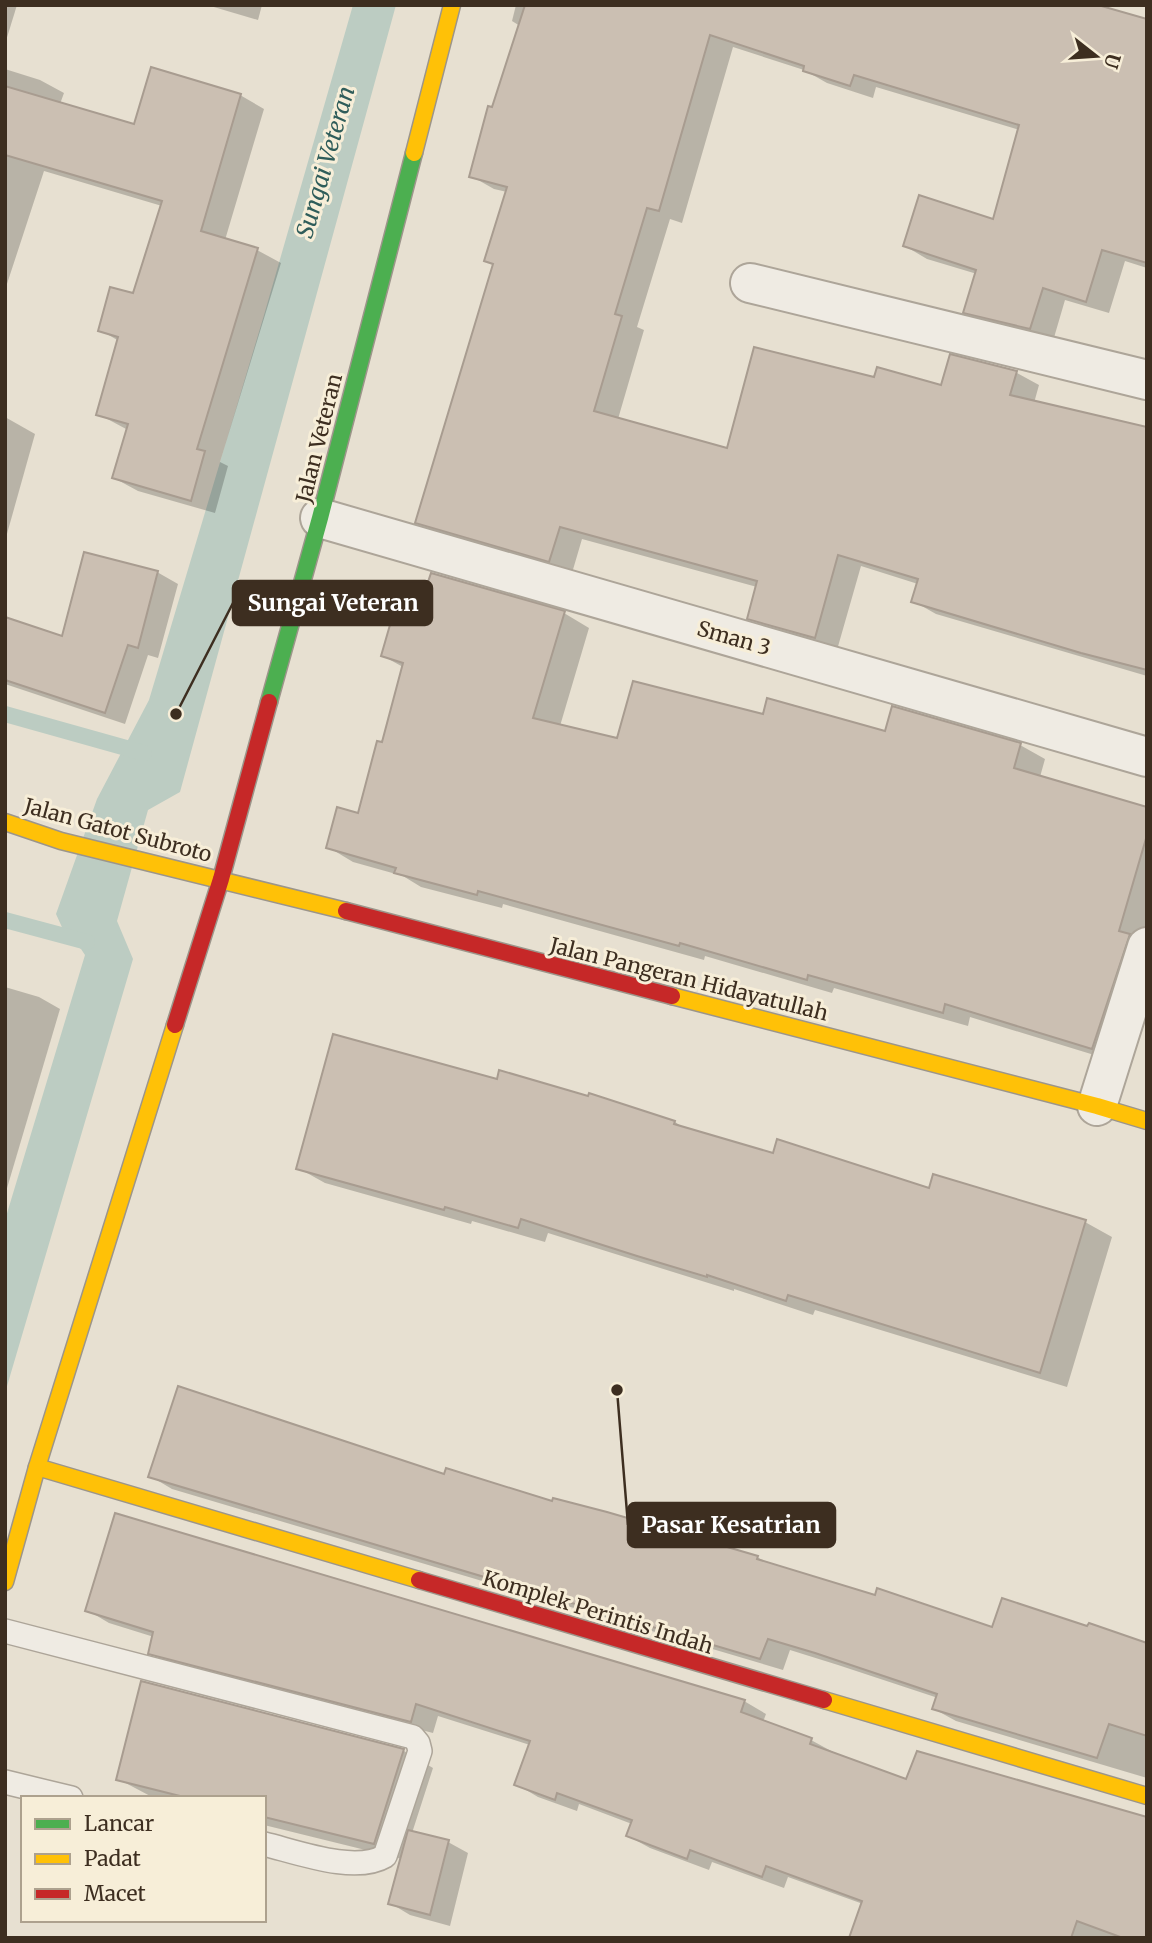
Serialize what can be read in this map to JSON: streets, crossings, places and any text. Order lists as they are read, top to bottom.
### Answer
{
  "streets": {
    "main road": [
      "Jalan Veteran",
      "Jalan Gatot Subroto",
      "Jalan Pangeran Hidayatullah",
      "Komplek Perintis Indah"
    ],
    "street": ["Sman 3"]
  },
  "crossings": [
    ["Jalan Veteran", "Sman 3"],
    ["Jalan Veteran", "Jalan Gatot Subroto"],
    ["Jalan Veteran", "Jalan Pangeran Hidayatullah"],
    ["Jalan Veteran", "Komplek Perintis Indah"],
    ["Jalan Gatot Subroto", "Jalan Pangeran Hidayatullah"]
  ],
  "water": ["Sungai Veteran"],
  "places": ["Sungai Veteran", "Pasar Kesatrian"],
  "legend": ["Lancar", "Padat", "Macet"],
  "north": "right"
}
